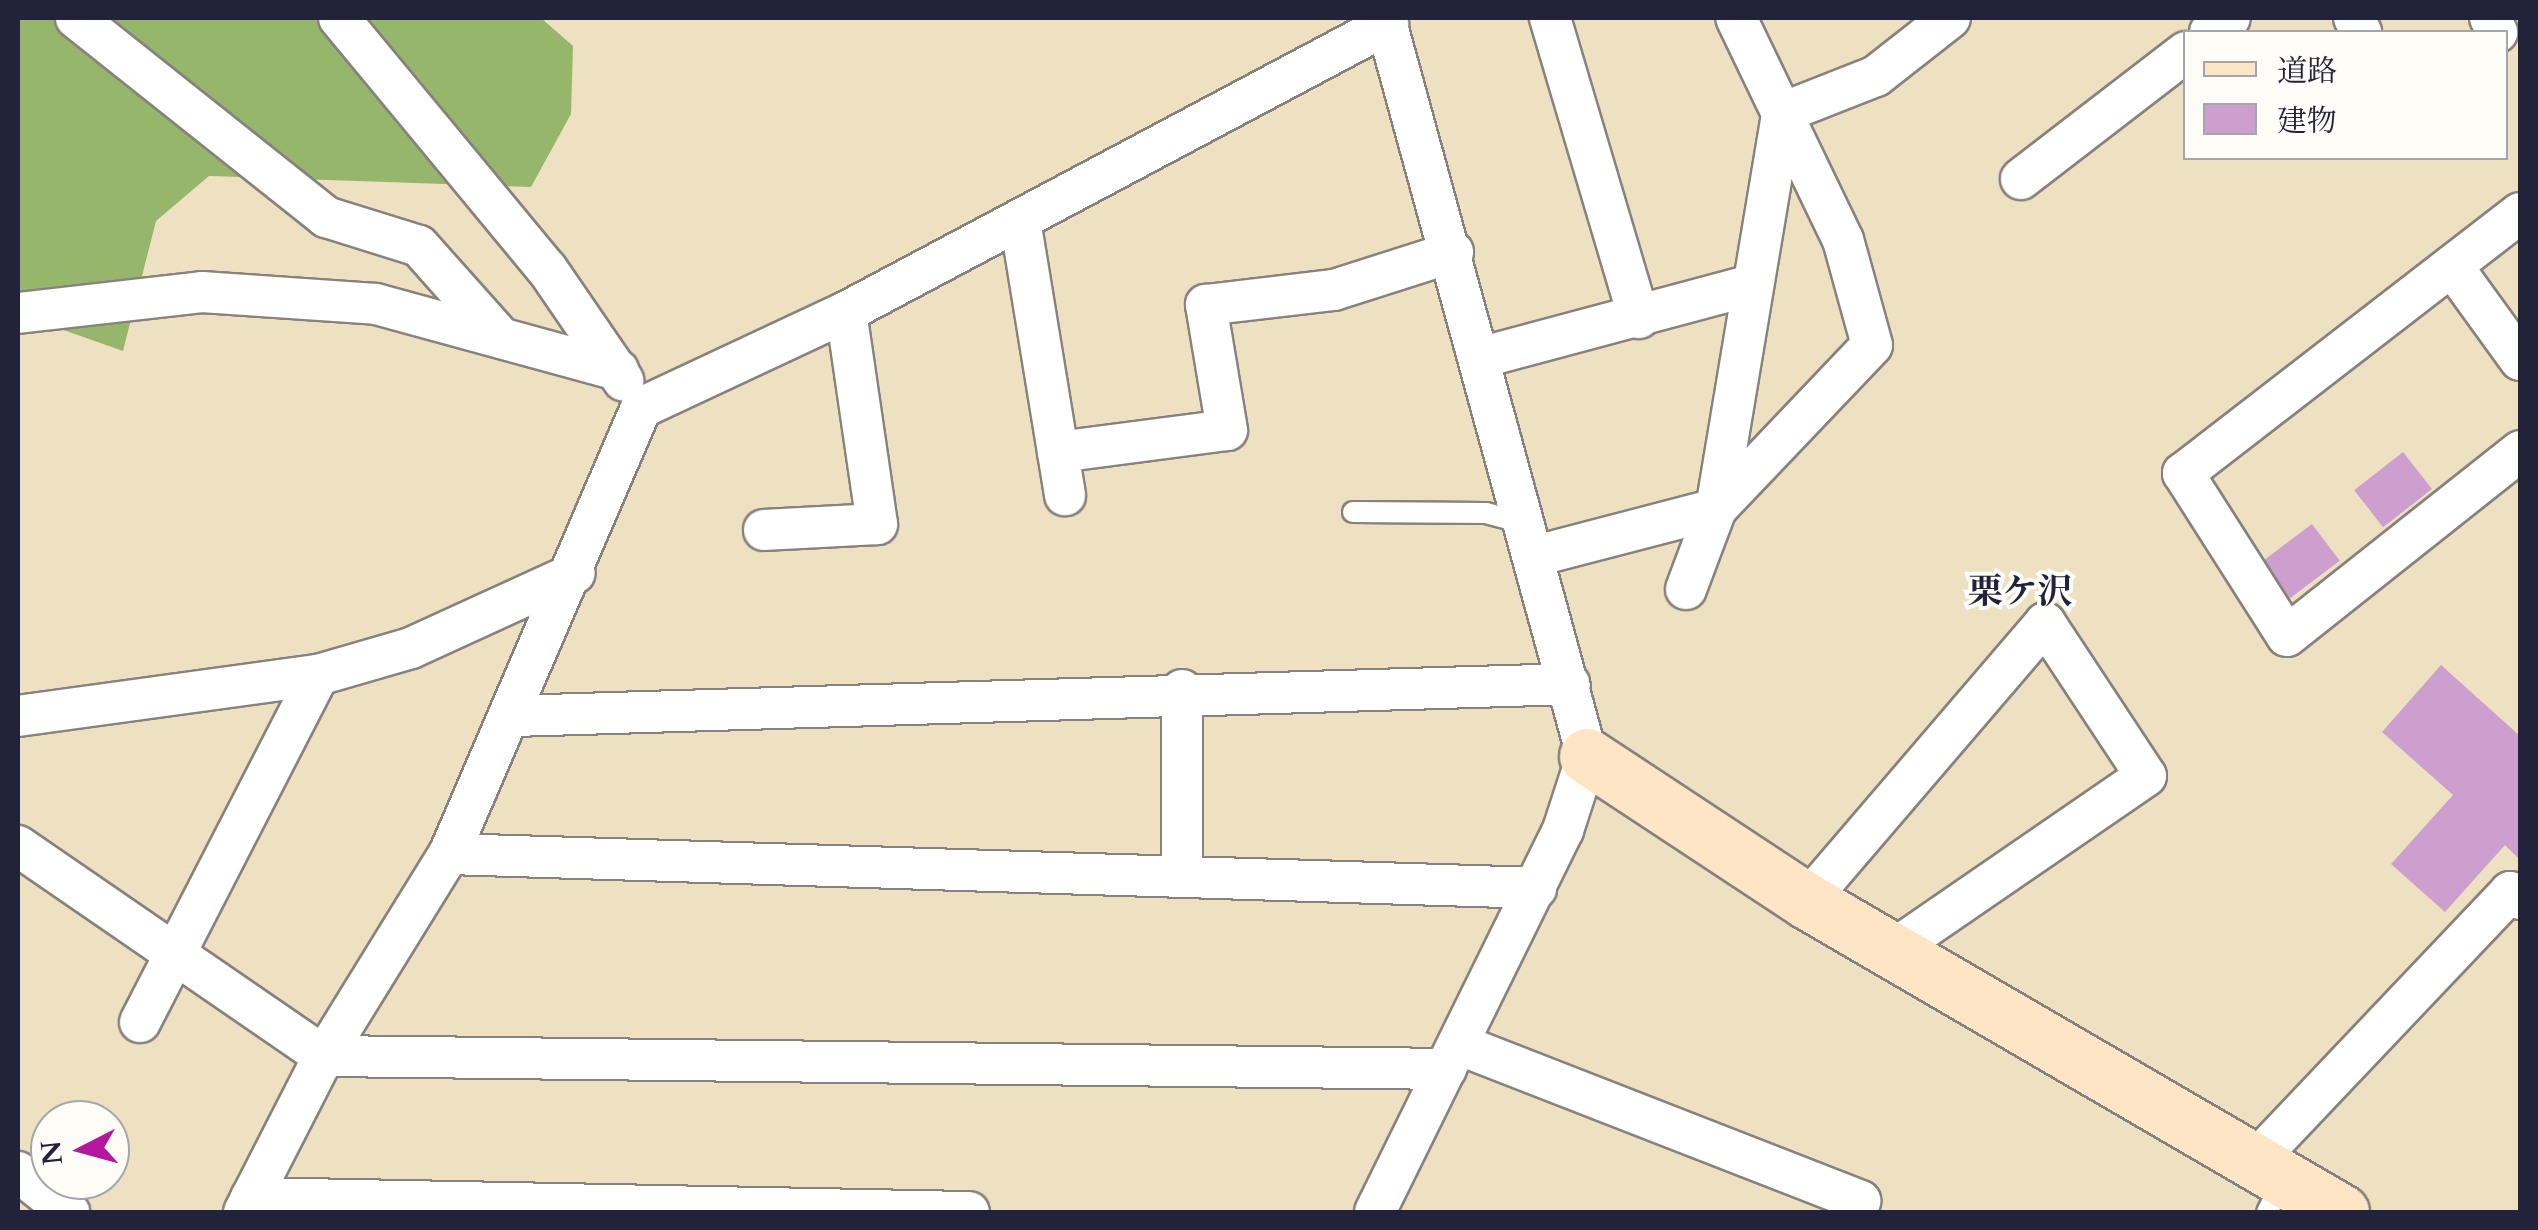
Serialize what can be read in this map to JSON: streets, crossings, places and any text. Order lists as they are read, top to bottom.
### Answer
{
  "districts": ["栗ケ沢"],
  "legend": ["道路", "建物"],
  "north": "left"
}
